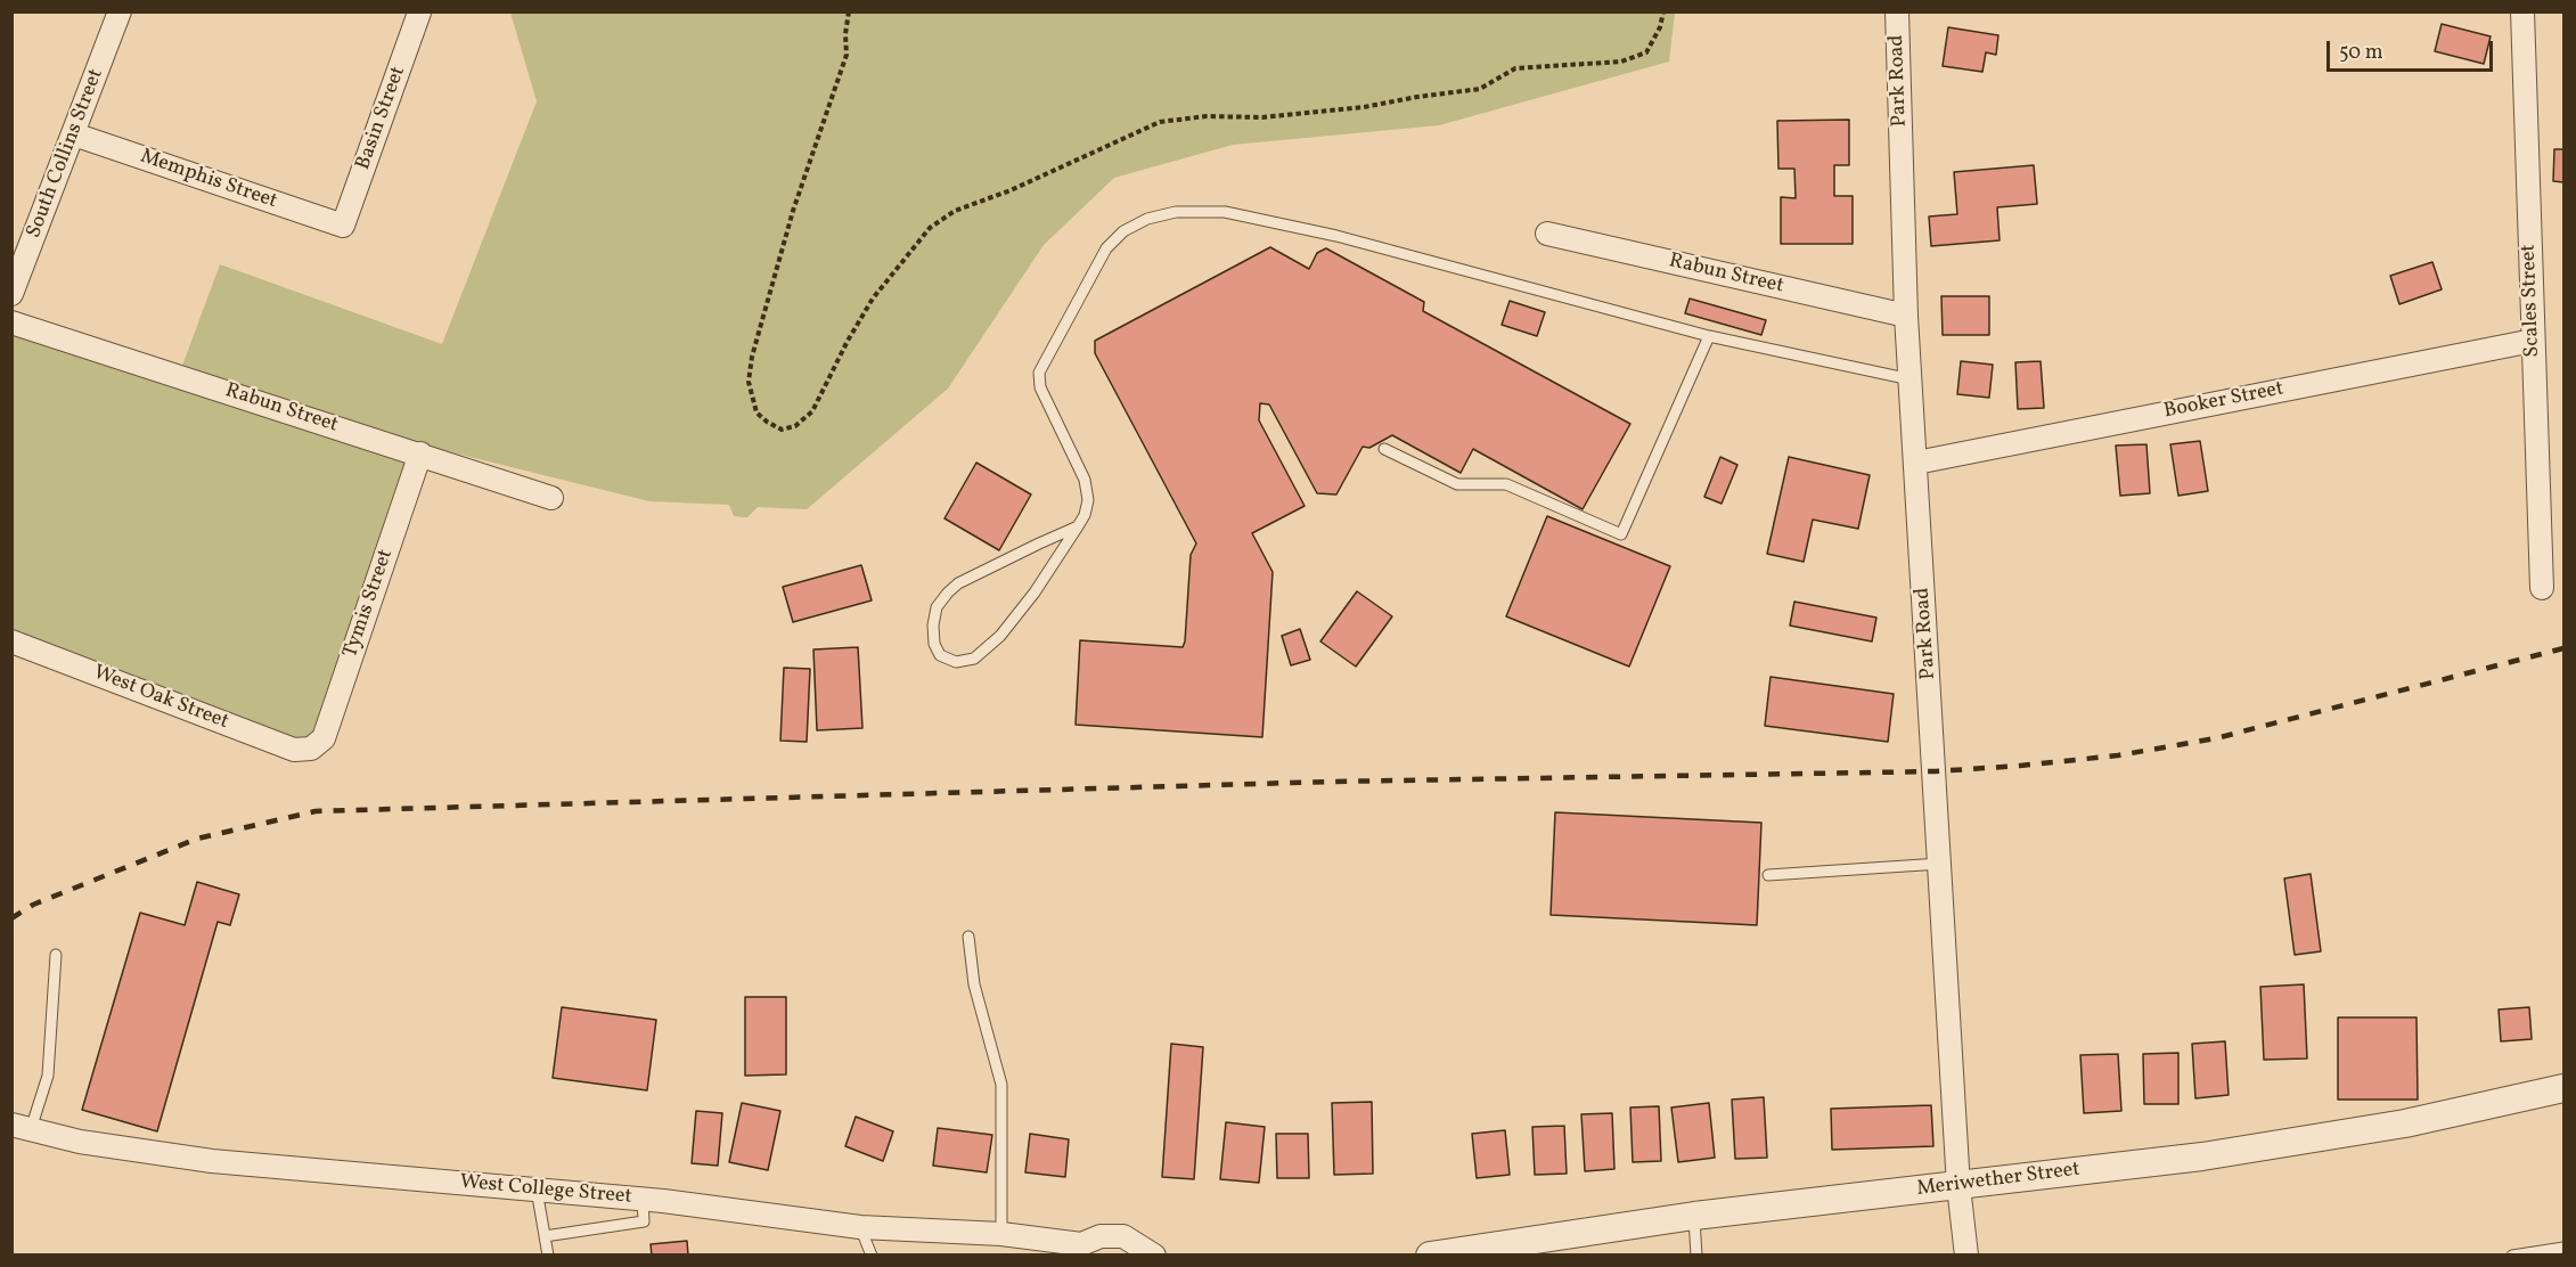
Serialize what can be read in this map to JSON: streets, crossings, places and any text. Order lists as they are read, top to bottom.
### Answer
{
  "streets": {
    "street": [
      "Park Road",
      "Basin Street",
      "South Collins Street",
      "Memphis Street",
      "Rabun Street",
      "Scales Street",
      "Booker Street",
      "Tymis Street",
      "West Oak Street",
      "Meriwether Street",
      "West College Street"
    ]
  },
  "crossings": [
    ["Park Road", "Rabun Street"],
    ["Park Road", "Booker Street"],
    ["Park Road", "Meriwether Street"],
    ["Basin Street", "Memphis Street"],
    ["South Collins Street", "Memphis Street"],
    ["Rabun Street", "Tymis Street"],
    ["Scales Street", "Booker Street"],
    ["Tymis Street", "West Oak Street"]
  ],
  "scale_bar": "50 m"
}
